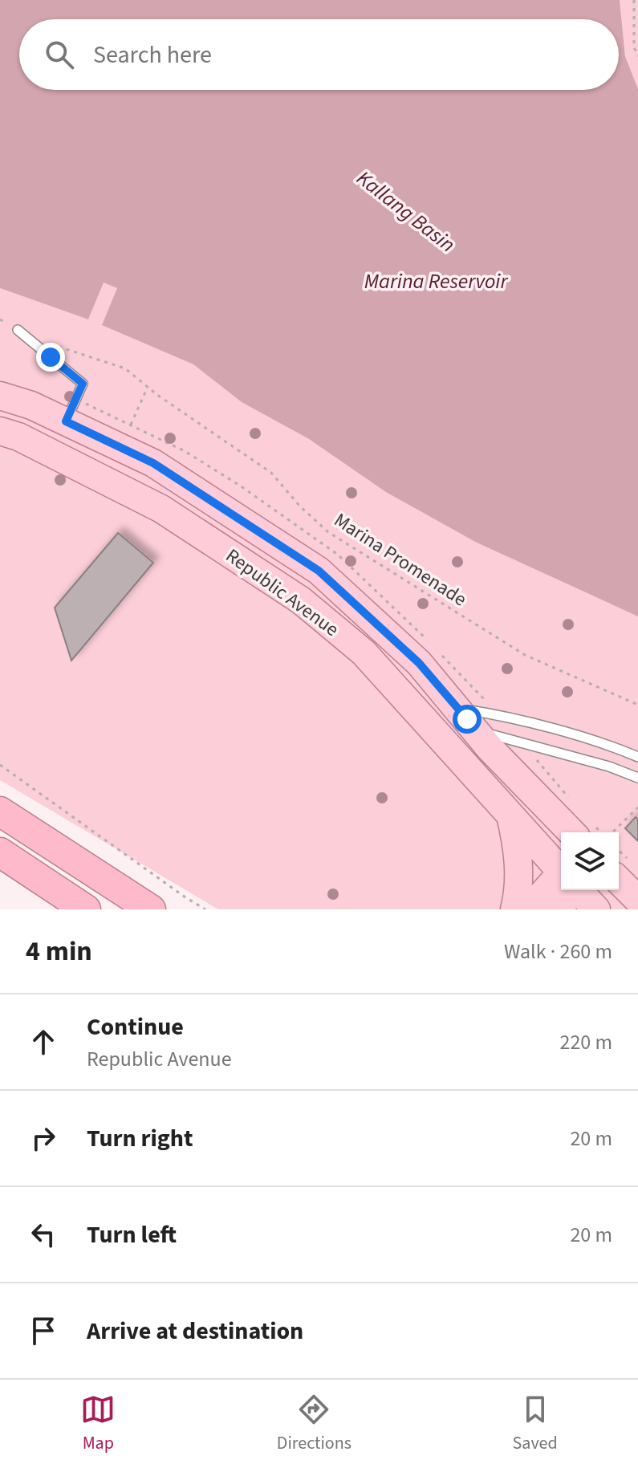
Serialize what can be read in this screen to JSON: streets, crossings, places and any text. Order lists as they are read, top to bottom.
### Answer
{
  "streets": {
    "main road": ["Republic Avenue"],
    "path": ["Marina Promenade"]
  },
  "water": ["Kallang Basin", "Marina Reservoir"],
  "page": {
    "search": "Search here",
    "heading": ["4 min", "Walk · 260 m"],
    "list": [
      ["Continue", "Republic Avenue", "220 m"],
      ["Turn right", "20 m"],
      ["Turn left", "20 m"],
      "Arrive at destination"
    ],
    "nav": ["Map", "Directions", "Saved"]
  }
}
